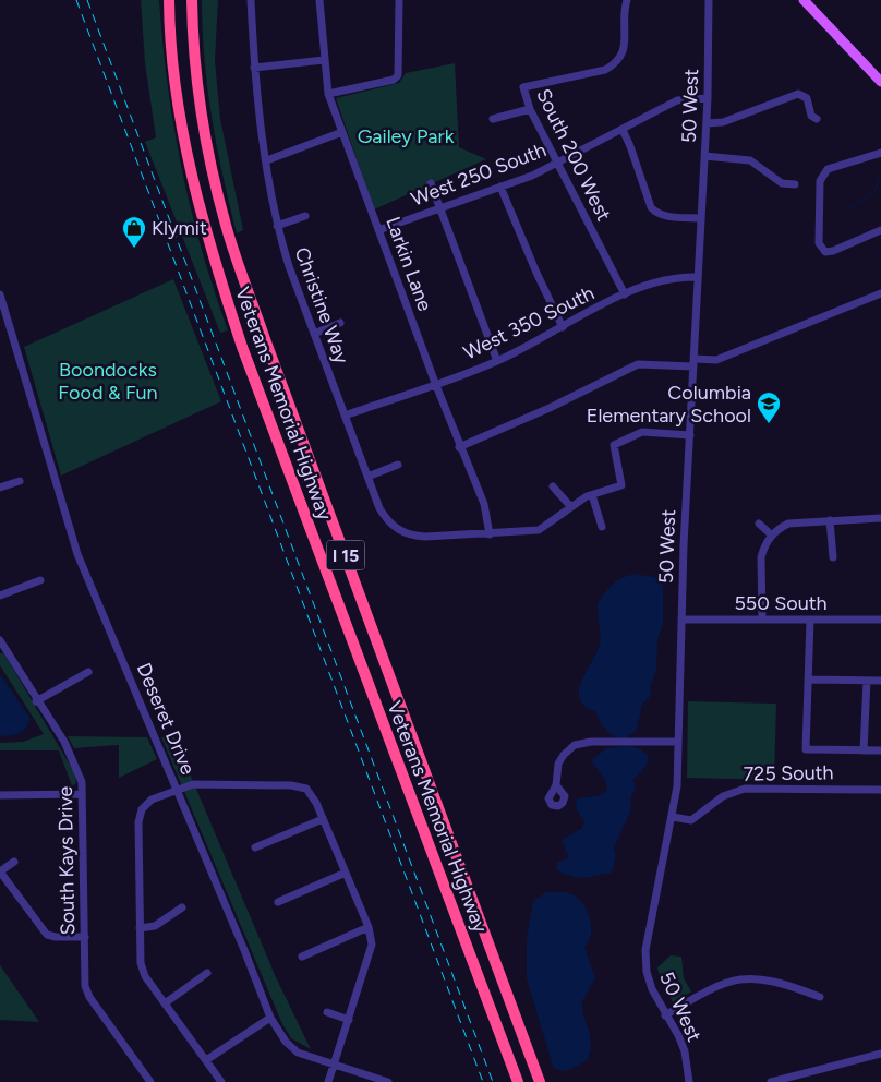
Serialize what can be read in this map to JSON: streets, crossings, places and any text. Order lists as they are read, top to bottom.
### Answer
{
  "streets": {
    "highway": ["Veterans Memorial Highway", "I 15"],
    "street": [
      "50 West",
      "South 200 West",
      "West 250 South",
      "Larkin Lane",
      "Christine Way",
      "West 350 South",
      "550 South",
      "Deseret Drive",
      "725 South",
      "South Kays Drive"
    ]
  },
  "crossings": [
    ["50 West", "West 250 South"],
    ["50 West", "Christine Way"],
    ["50 West", "West 350 South"],
    ["50 West", "550 South"],
    ["50 West", "725 South"],
    ["South 200 West", "West 250 South"],
    ["South 200 West", "West 350 South"],
    ["West 250 South", "Larkin Lane"],
    ["Larkin Lane", "Christine Way"],
    ["Larkin Lane", "West 350 South"],
    ["Christine Way", "West 350 South"]
  ],
  "parks": ["Gailey Park", "Boondocks Food & Fun"],
  "places": {
    "shop": ["Klymit"],
    "school or university": ["Columbia Elementary School"]
  }
}
